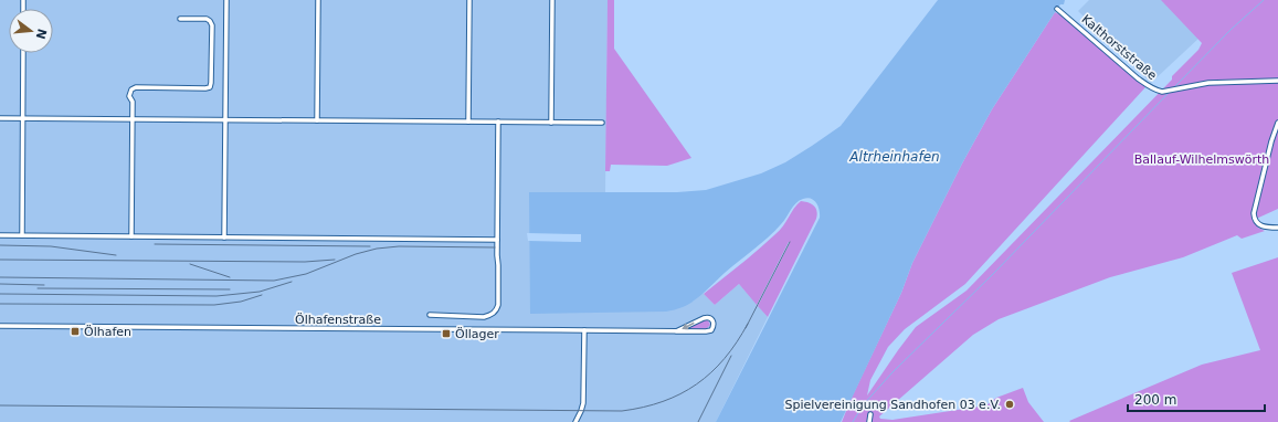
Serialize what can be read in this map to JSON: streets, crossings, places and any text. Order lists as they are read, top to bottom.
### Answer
{
  "streets": {
    "street": ["Kalthorststraße", "Ölhafenstraße"]
  },
  "water": ["Altrheinhafen"],
  "parks": ["Ballauf-Wilhelmswörth"],
  "places": {
    "transit": ["Ölhafen", "Öllager"],
    "other": ["Spielvereinigung Sandhofen 03 e.V."]
  },
  "scale_bar": "200 m",
  "north": "right"
}
